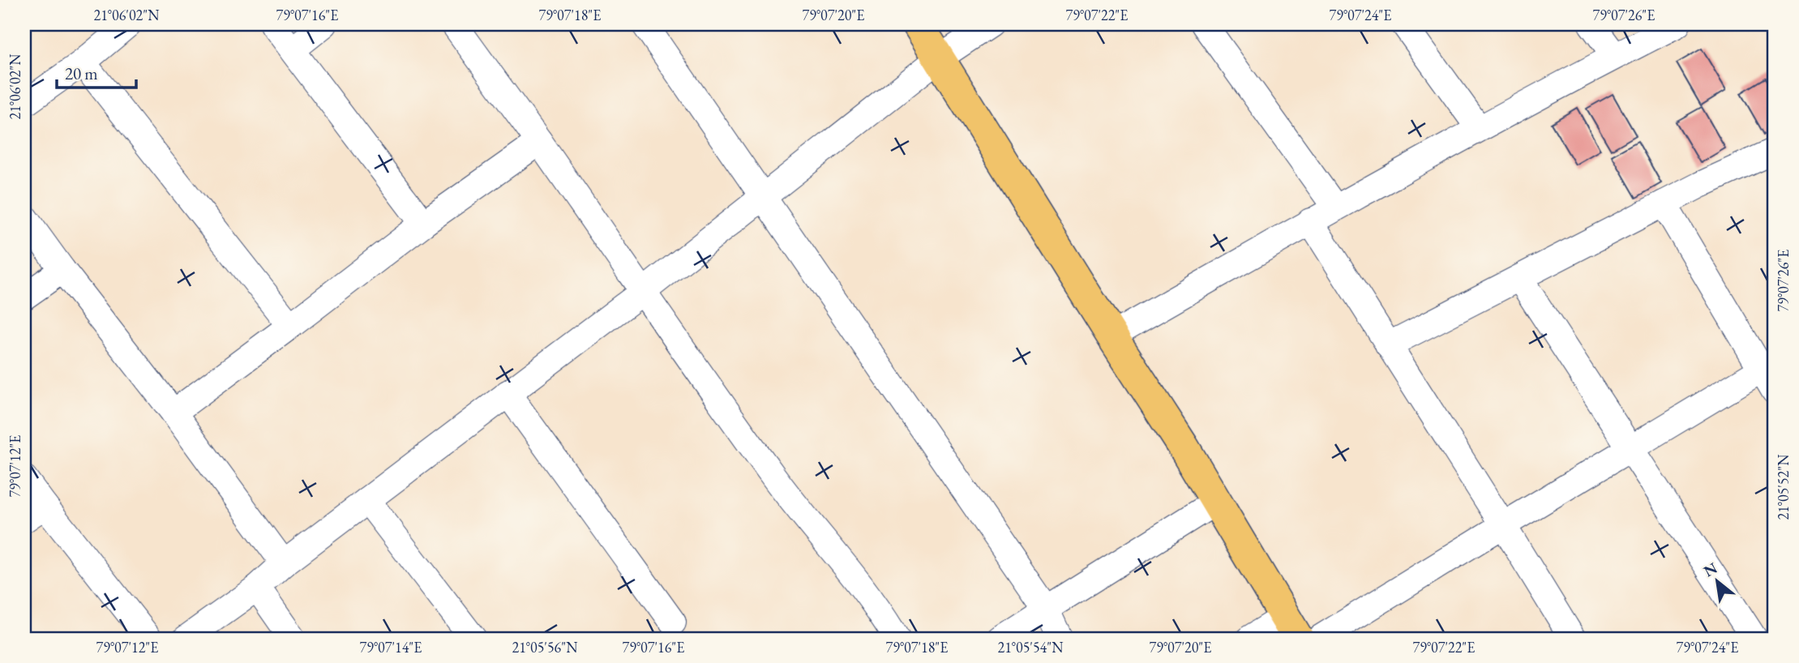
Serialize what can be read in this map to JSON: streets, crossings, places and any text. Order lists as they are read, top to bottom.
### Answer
{
  "scale_bar": "20 m",
  "north": "top left",
  "coordinates": [
    "21°06'02\"N",
    "79°07'16\"E",
    "79°07'18\"E",
    "79°07'20\"E",
    "79°07'22\"E",
    "79°07'24\"E",
    "79°07'26\"E",
    "79°07'12\"E",
    "21°05'52\"N",
    "79°07'14\"E",
    "21°05'56\"N",
    "21°05'54\"N"
  ]
}
